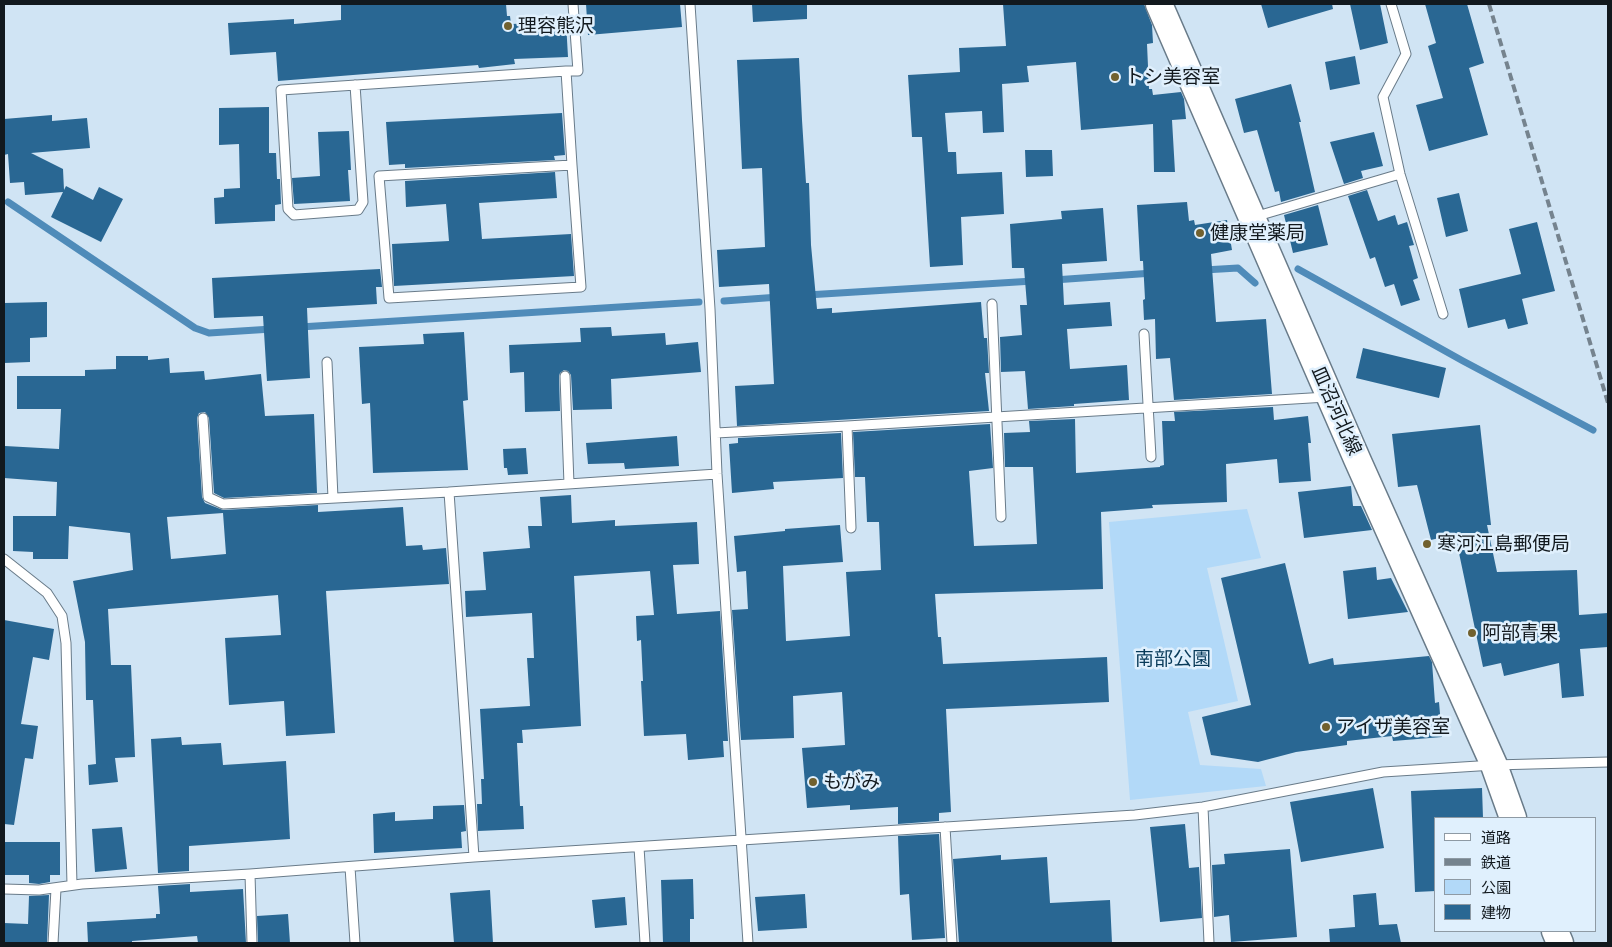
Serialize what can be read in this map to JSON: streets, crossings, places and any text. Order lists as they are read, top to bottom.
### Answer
{
  "streets": {
    "main road": ["皿沼河北線"]
  },
  "parks": ["南部公園"],
  "places": [
    "理容熊沢",
    "トシ美容室",
    "健康堂薬局",
    "寒河江島郵便局",
    "阿部青果",
    "アイザ美容室",
    "もがみ"
  ],
  "legend": [
    "道路",
    "鉄道",
    "公園",
    "建物"
  ]
}
